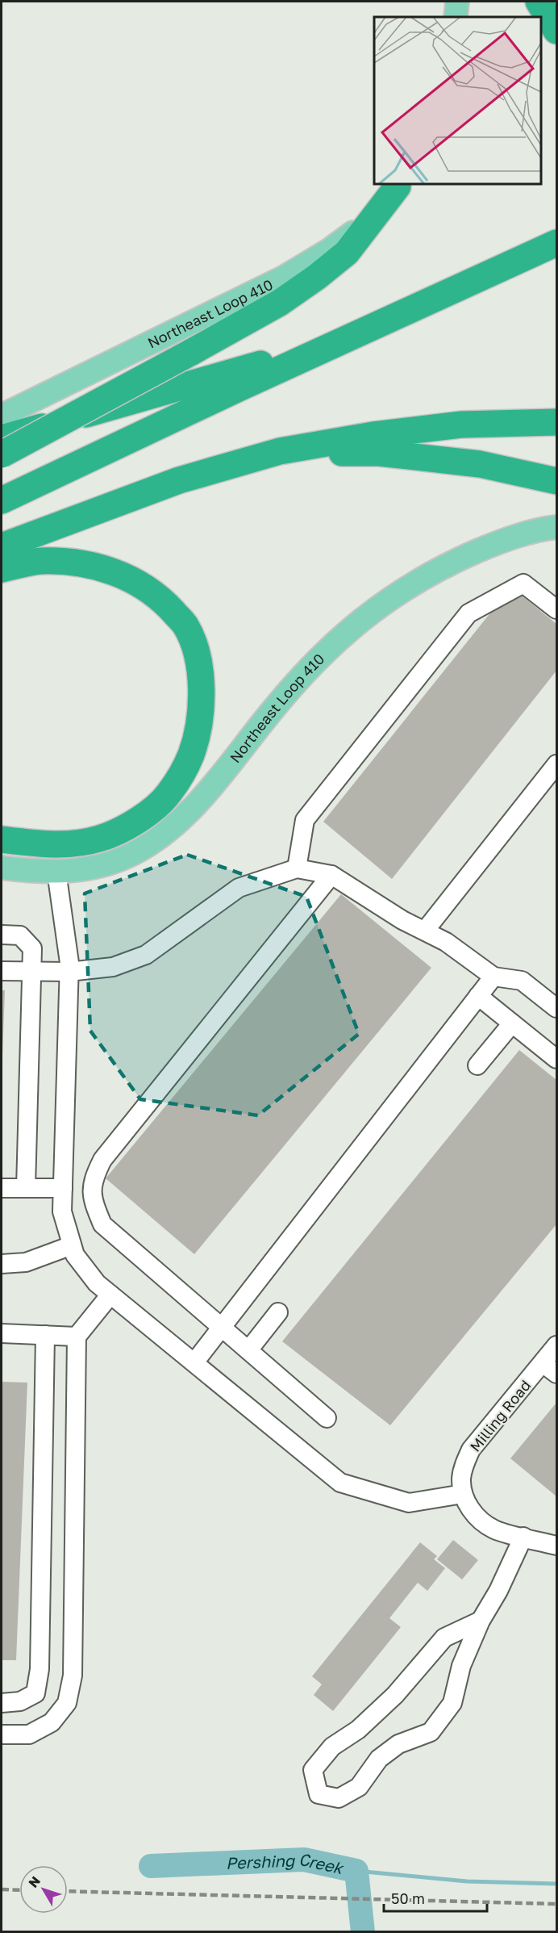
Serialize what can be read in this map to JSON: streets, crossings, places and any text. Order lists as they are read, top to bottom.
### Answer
{
  "streets": {
    "main road": ["Northeast Loop 410"],
    "street": ["Milling Road"]
  },
  "water": ["Pershing Creek"],
  "scale_bar": "50 m",
  "north": "top left"
}
